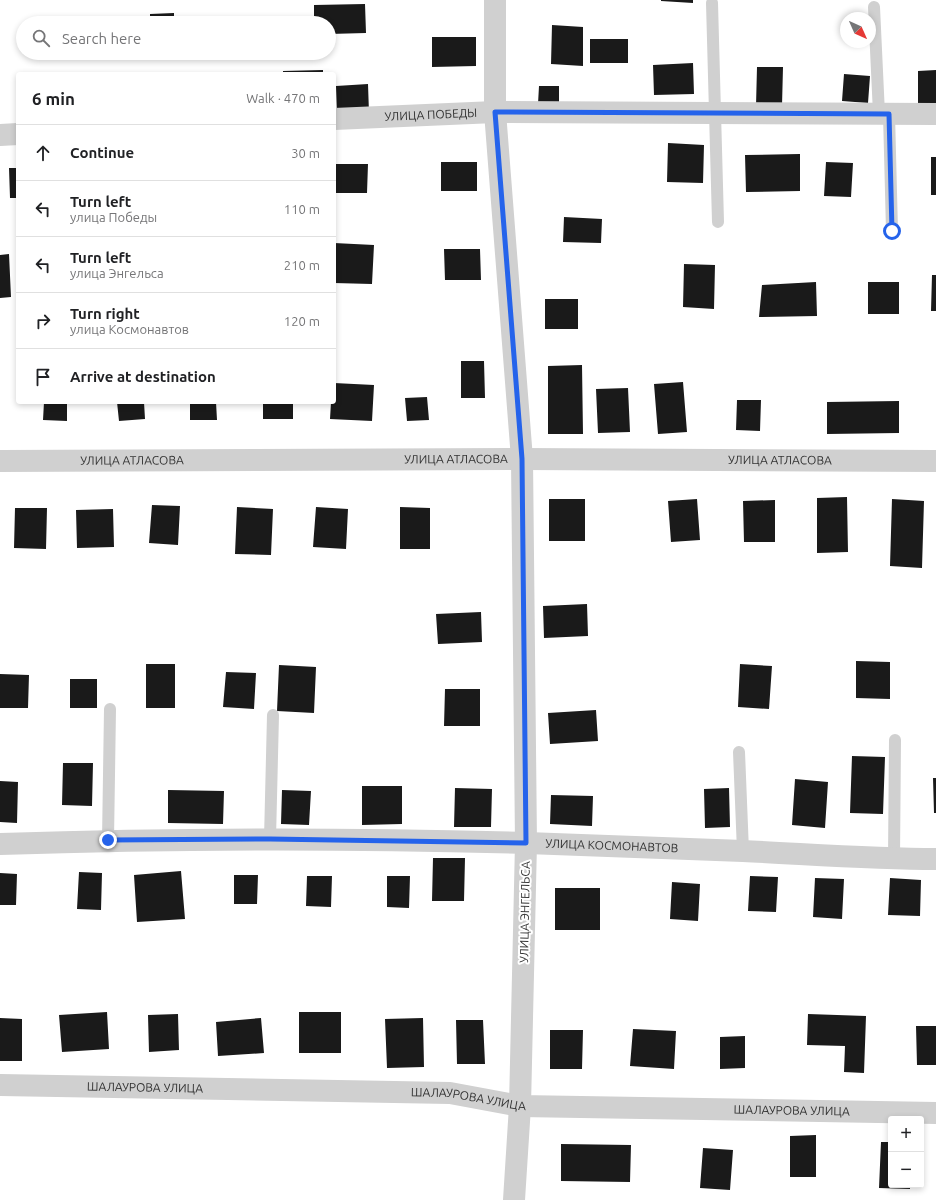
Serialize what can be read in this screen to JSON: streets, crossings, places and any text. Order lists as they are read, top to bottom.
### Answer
{
  "streets": {
    "street": [
      "УЛИЦА ПОБЕДЫ",
      "УЛИЦА АТЛАСОВА",
      "УЛИЦА КОСМОНАВТОВ",
      "УЛИЦА ЭНГЕЛЬСА",
      "ШАЛАУРОВА УЛИЦА"
    ]
  },
  "crossings": [
    ["УЛИЦА ПОБЕДЫ", "УЛИЦА ЭНГЕЛЬСА"],
    ["УЛИЦА АТЛАСОВА", "УЛИЦА ЭНГЕЛЬСА"],
    ["УЛИЦА КОСМОНАВТОВ", "УЛИЦА ЭНГЕЛЬСА"],
    ["УЛИЦА ЭНГЕЛЬСА", "ШАЛАУРОВА УЛИЦА"]
  ],
  "north": "bottom right",
  "page": {
    "search": "Search here",
    "heading": ["6 min", "Walk · 470 m"],
    "list": [
      ["Continue", "30 m"],
      ["Turn left", "улица Победы", "110 m"],
      ["Turn left", "улица Энгельса", "210 m"],
      ["Turn right", "улица Космонавтов", "120 m"],
      "Arrive at destination"
    ],
    "map_buttons": ["+", "−"]
  }
}
